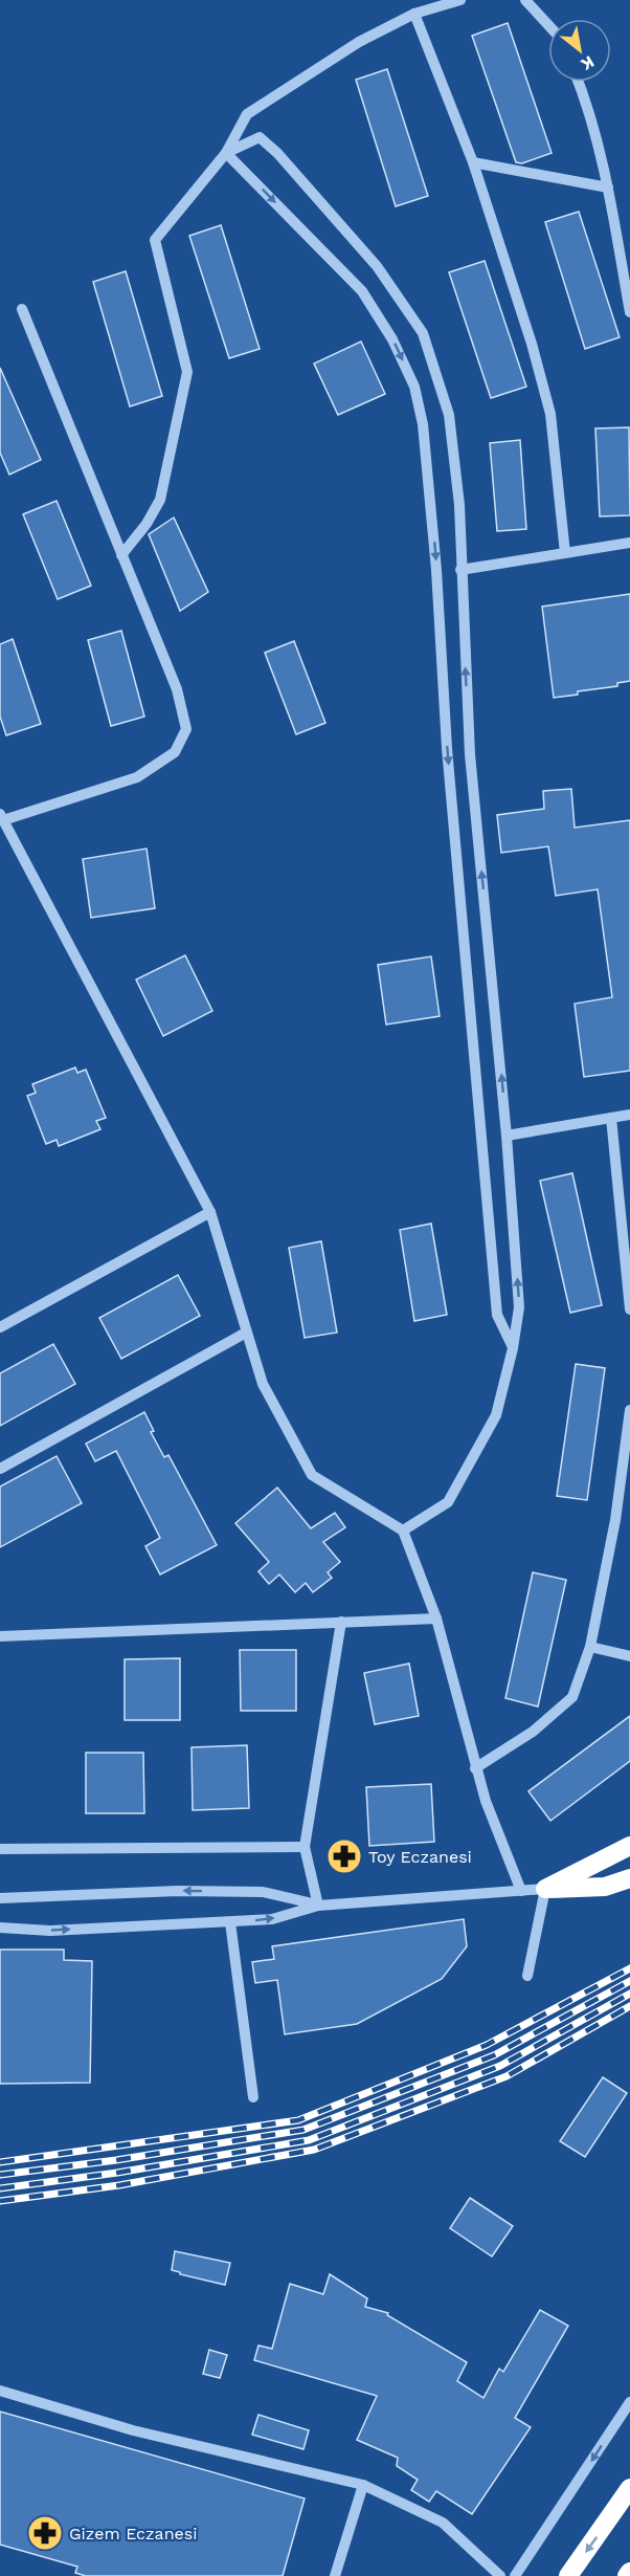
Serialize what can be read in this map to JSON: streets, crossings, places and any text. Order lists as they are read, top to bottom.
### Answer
{
  "places": {
    "pharmacy": ["Toy Eczanesi", "Gizem Eczanesi"]
  },
  "north": "bottom right"
}
